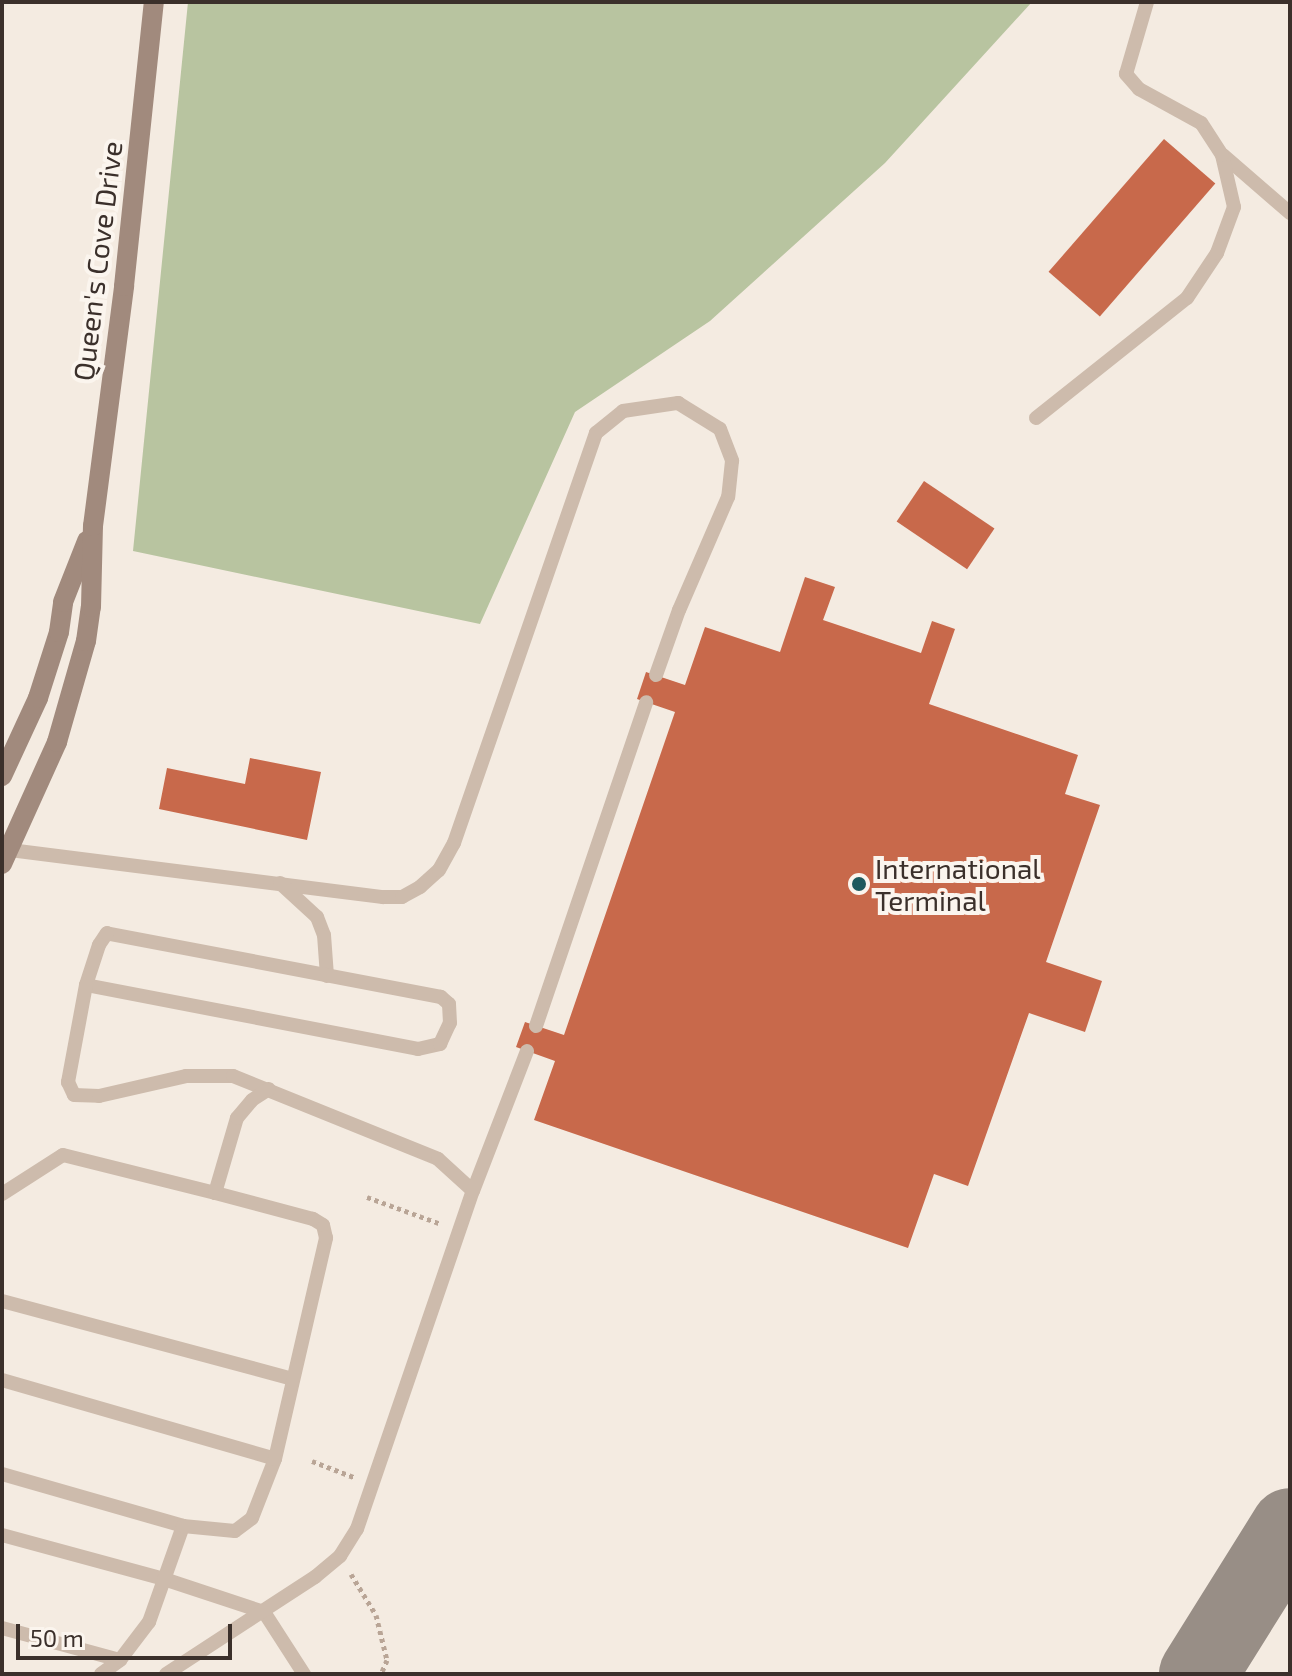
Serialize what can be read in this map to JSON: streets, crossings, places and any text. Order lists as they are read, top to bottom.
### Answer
{
  "streets": {
    "street": ["Queen's Cove Drive"]
  },
  "places": ["International Terminal"],
  "scale_bar": "50 m"
}
